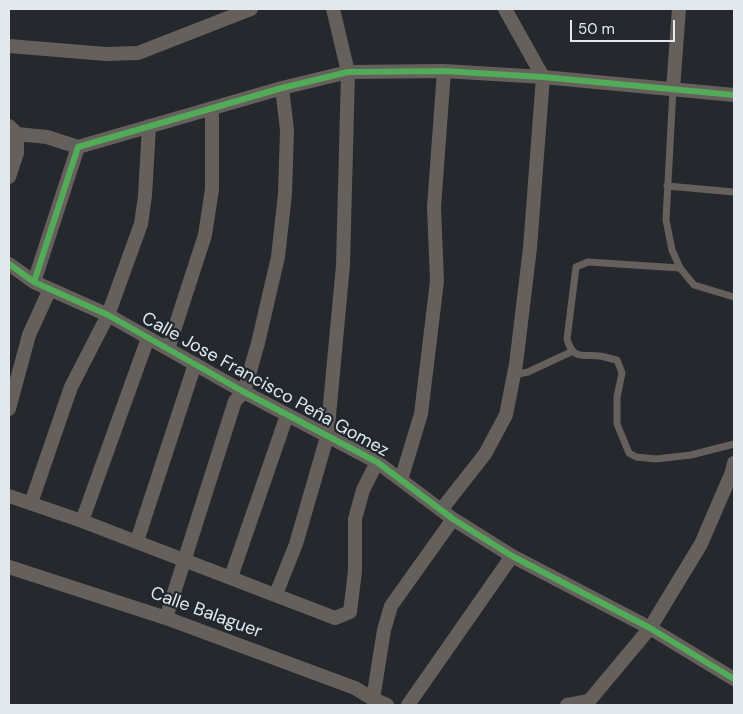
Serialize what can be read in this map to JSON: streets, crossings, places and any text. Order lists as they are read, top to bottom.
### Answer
{
  "streets": {
    "street": ["Calle Jose Francisco Peña Gomez", "Calle Balaguer"]
  },
  "scale_bar": "50 m"
}
